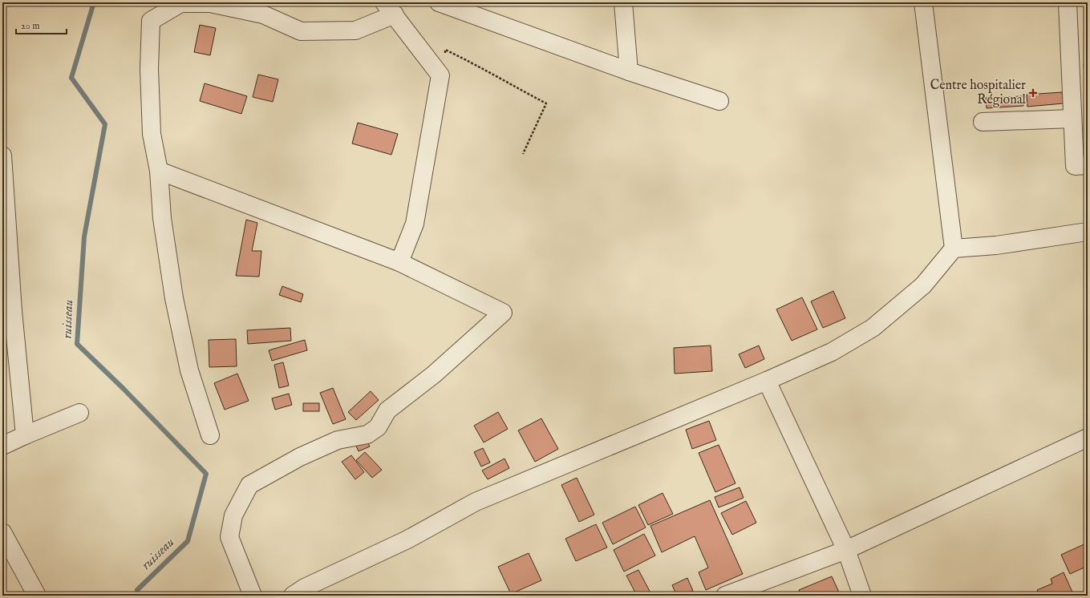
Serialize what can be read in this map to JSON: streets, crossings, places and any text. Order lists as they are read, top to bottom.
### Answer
{
  "water": ["ruisseau"],
  "places": {
    "health": ["Centre hospitalier Régional"]
  },
  "scale_bar": "20 m"
}
